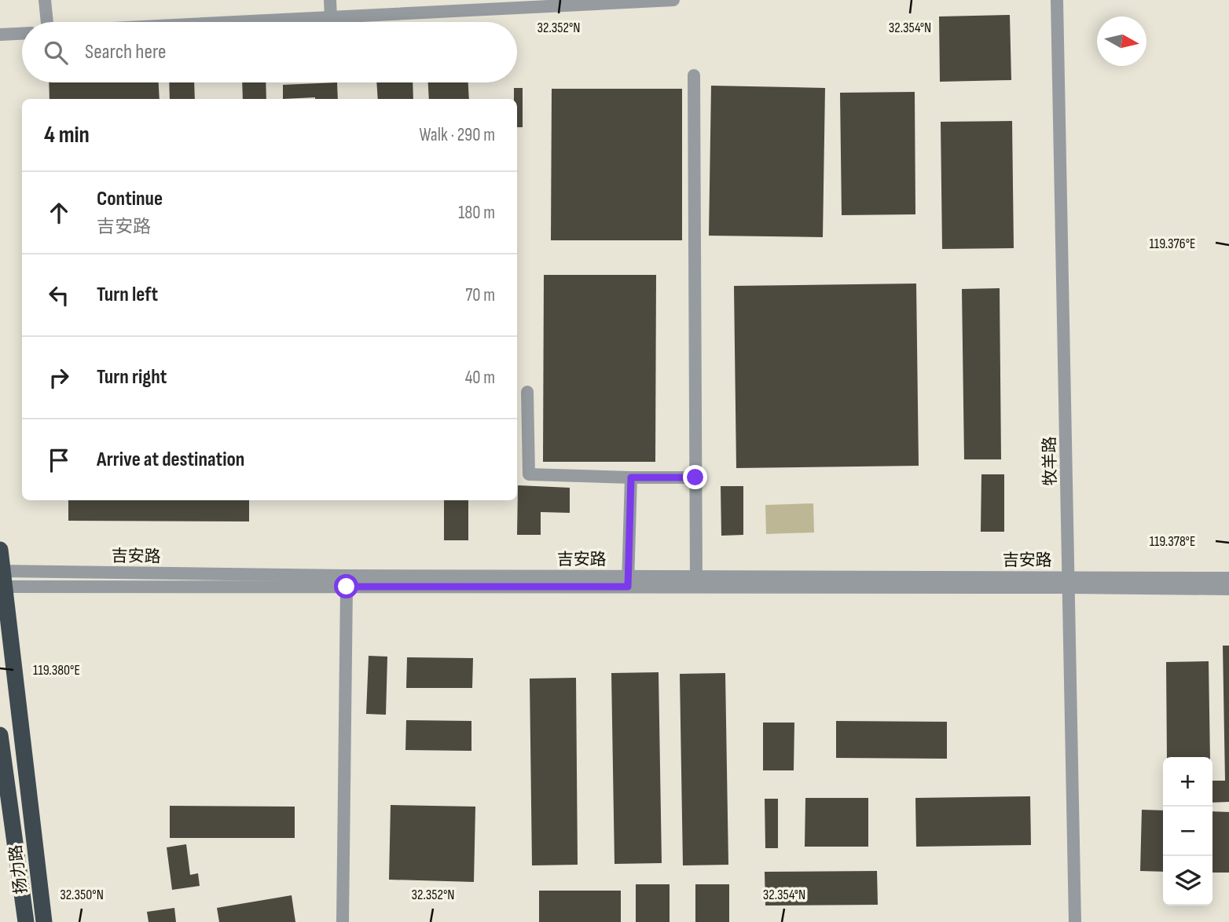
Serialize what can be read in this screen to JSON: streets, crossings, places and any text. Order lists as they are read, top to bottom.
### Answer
{
  "streets": {
    "highway": ["扬力路"],
    "street": ["牧羊路", "吉安路"]
  },
  "crossings": [
    ["牧羊路", "吉安路"],
    ["吉安路", "扬力路"]
  ],
  "north": "right",
  "page": {
    "search": "Search here",
    "heading": ["4 min", "Walk · 290 m"],
    "list": [
      ["Continue", "吉安路", "180 m"],
      ["Turn left", "70 m"],
      ["Turn right", "40 m"],
      "Arrive at destination"
    ],
    "map_buttons": ["+", "−"]
  },
  "coordinates": [
    "32.352°N",
    "32.354°N",
    "119.376°E",
    "119.378°E",
    "119.380°E",
    "32.350°N"
  ]
}
